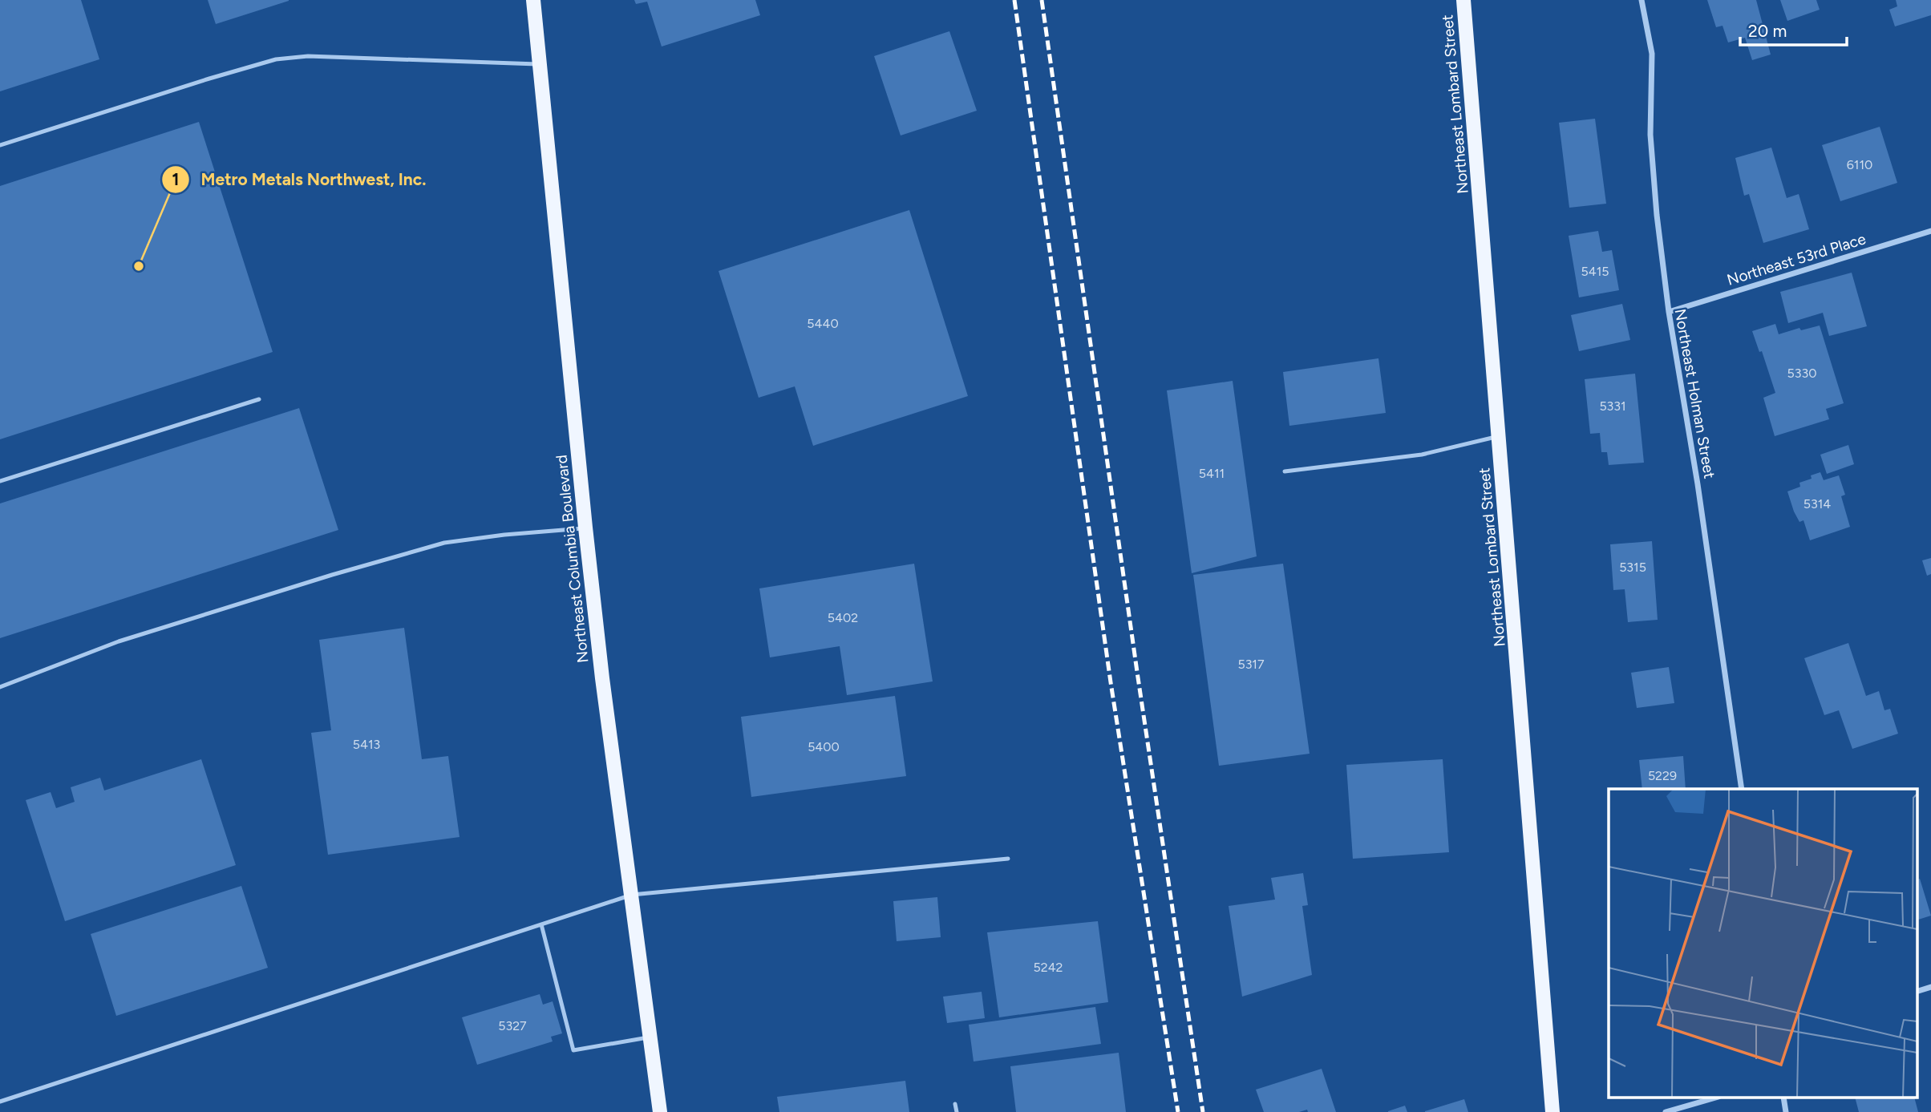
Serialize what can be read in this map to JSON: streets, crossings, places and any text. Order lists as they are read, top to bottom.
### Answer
{
  "streets": {
    "main road": ["Northeast Lombard Street", "Northeast Columbia Boulevard"],
    "street": ["Northeast 53rd Place", "Northeast Holman Street"]
  },
  "crossings": [
    ["Northeast 53rd Place", "Northeast Holman Street"]
  ],
  "places": ["Metro Metals Northwest, Inc."],
  "house_numbers": [
    "6110",
    "5415",
    "5440",
    "5330",
    "5331",
    "5411",
    "5314",
    "5315",
    "5402",
    "5317",
    "5413",
    "5400",
    "5229",
    "5242",
    "5327"
  ],
  "scale_bar": "20 m"
}
